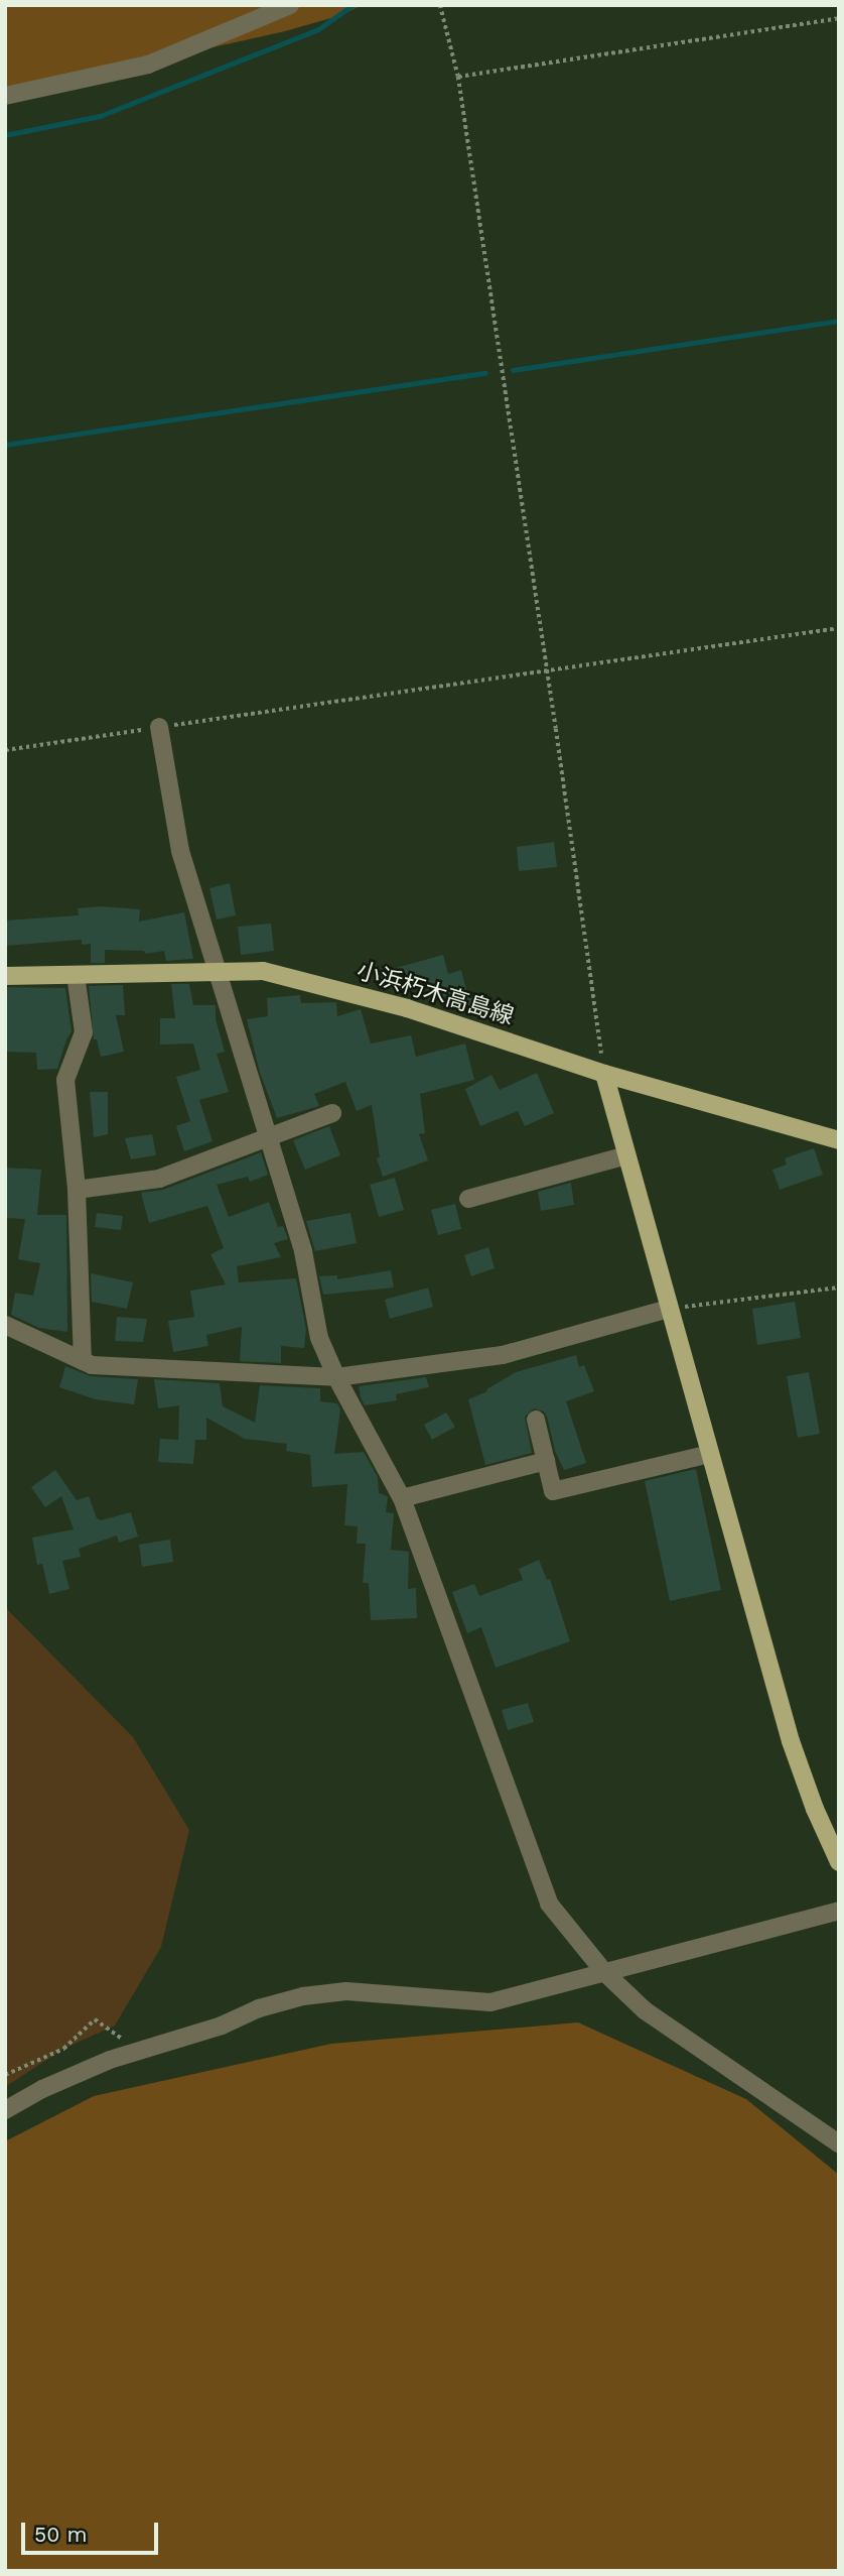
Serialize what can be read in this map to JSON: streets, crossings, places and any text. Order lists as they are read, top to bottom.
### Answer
{
  "streets": {
    "main road": ["小浜朽木高島線"]
  },
  "scale_bar": "50 m"
}
